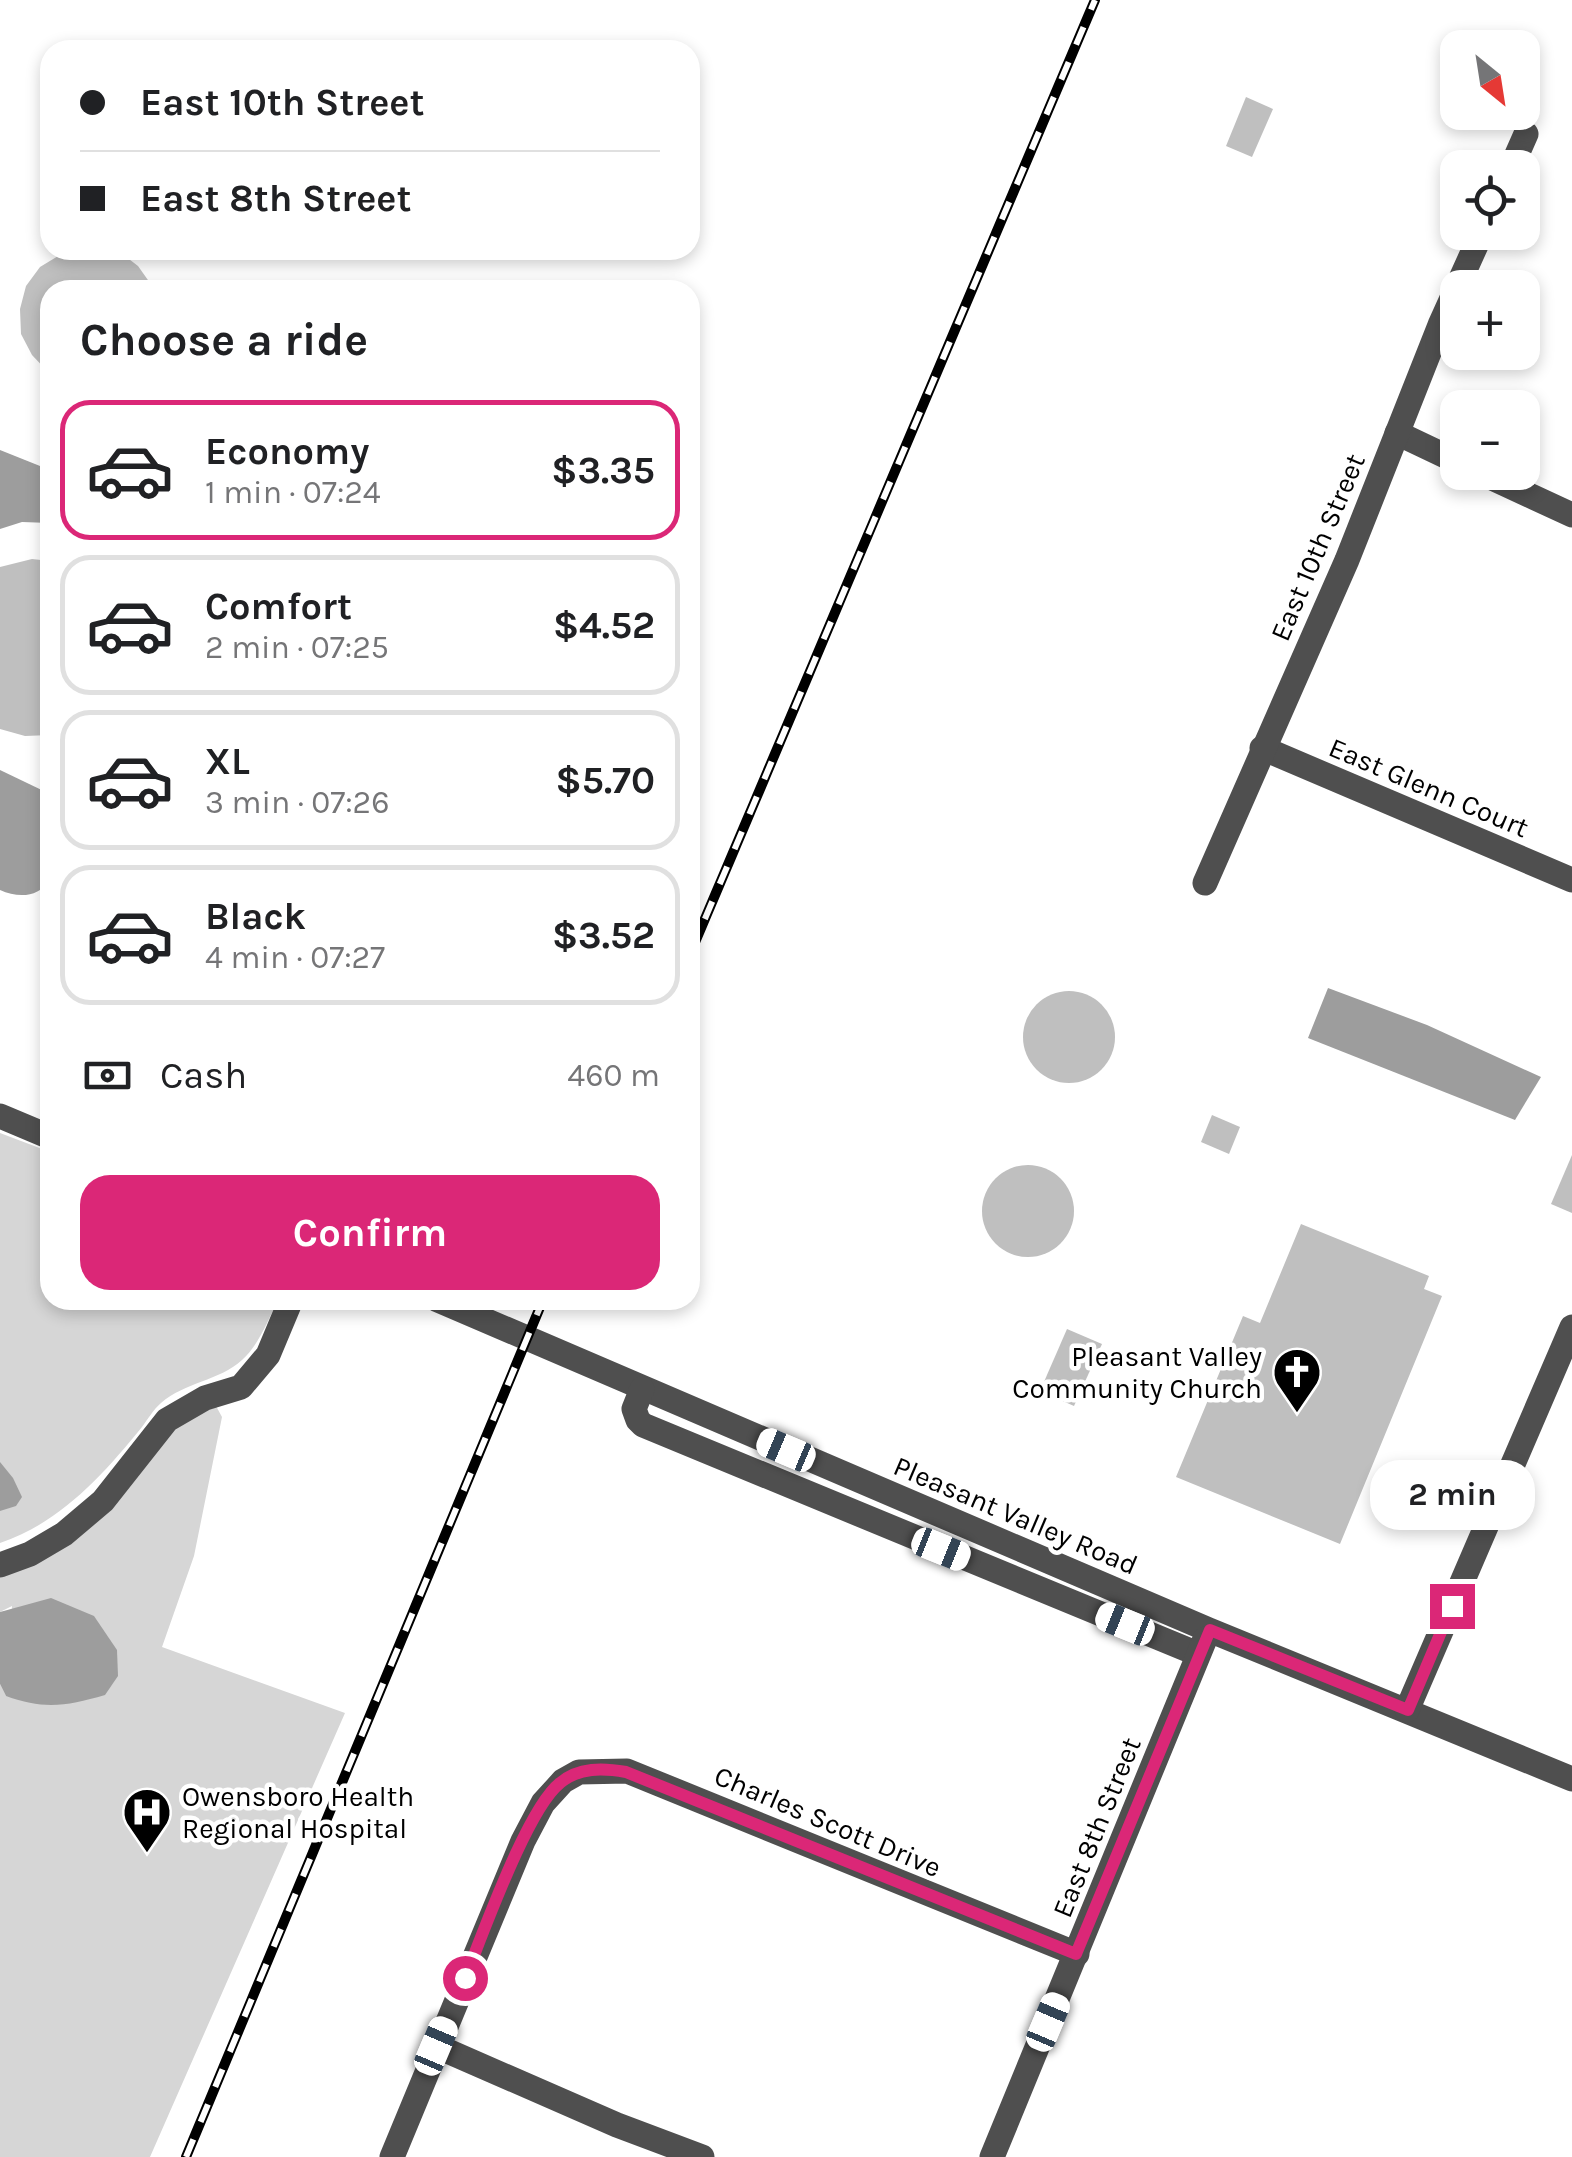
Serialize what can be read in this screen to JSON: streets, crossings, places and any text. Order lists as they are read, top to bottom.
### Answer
{
  "streets": {
    "street": [
      "East 10th Street",
      "East Glenn Court",
      "Pleasant Valley Road",
      "Charles Scott Drive",
      "East 8th Street"
    ]
  },
  "crossings": [
    ["East 10th Street", "East Glenn Court"],
    ["Pleasant Valley Road", "East 8th Street"],
    ["Charles Scott Drive", "East 8th Street"]
  ],
  "places": {
    "church": ["Pleasant Valley Community Church"],
    "hospital": ["Owensboro Health Regional Hospital"]
  },
  "north": "bottom right",
  "page": {
    "map_buttons": ["+", "−"],
    "banner": ["East 10th Street", "East 8th Street"],
    "heading": "Choose a ride",
    "list": [
      {
        "name": "Economy",
        "note": "1 min · 07:24",
        "value": "$3.35"
      },
      {
        "name": "Comfort",
        "note": "2 min · 07:25",
        "value": "$4.52"
      },
      {
        "name": "XL",
        "note": "3 min · 07:26",
        "value": "$5.70"
      },
      {
        "name": "Black",
        "note": "4 min · 07:27",
        "value": "$3.52"
      }
    ],
    "pay": ["Cash", "460 m"],
    "buttons": "Confirm",
    "bubble": "2 min"
  }
}
